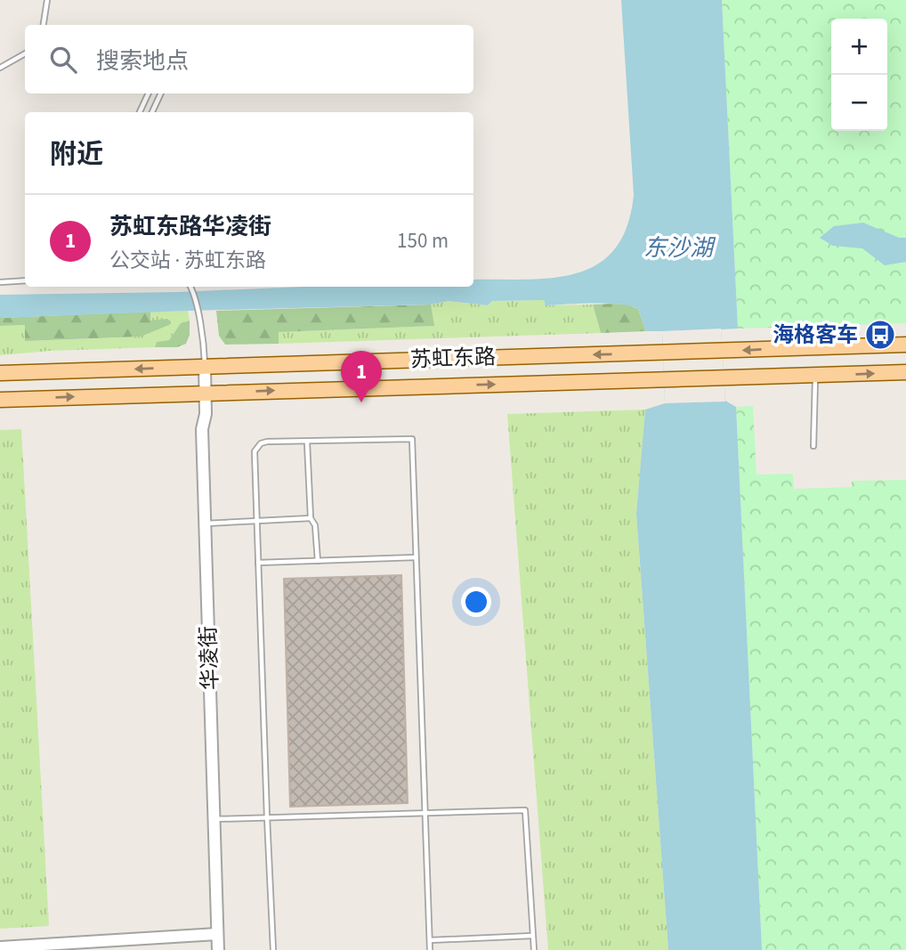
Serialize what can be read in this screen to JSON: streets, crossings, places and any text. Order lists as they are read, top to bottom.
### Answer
{
  "streets": {
    "main road": ["苏虹东路"],
    "street": ["华凌街"]
  },
  "crossings": [
    ["苏虹东路", "华凌街"]
  ],
  "water": ["东沙湖"],
  "places": {
    "bus stop": ["海格客车"]
  },
  "page": {
    "map_buttons": ["+", "−"],
    "search": "搜索地点",
    "heading": "附近",
    "list": [
      {
        "mark": "1",
        "name": "苏虹东路华凌街",
        "note": "公交站 · 苏虹东路",
        "value": "150 m"
      }
    ],
    "pins": "1"
  }
}
